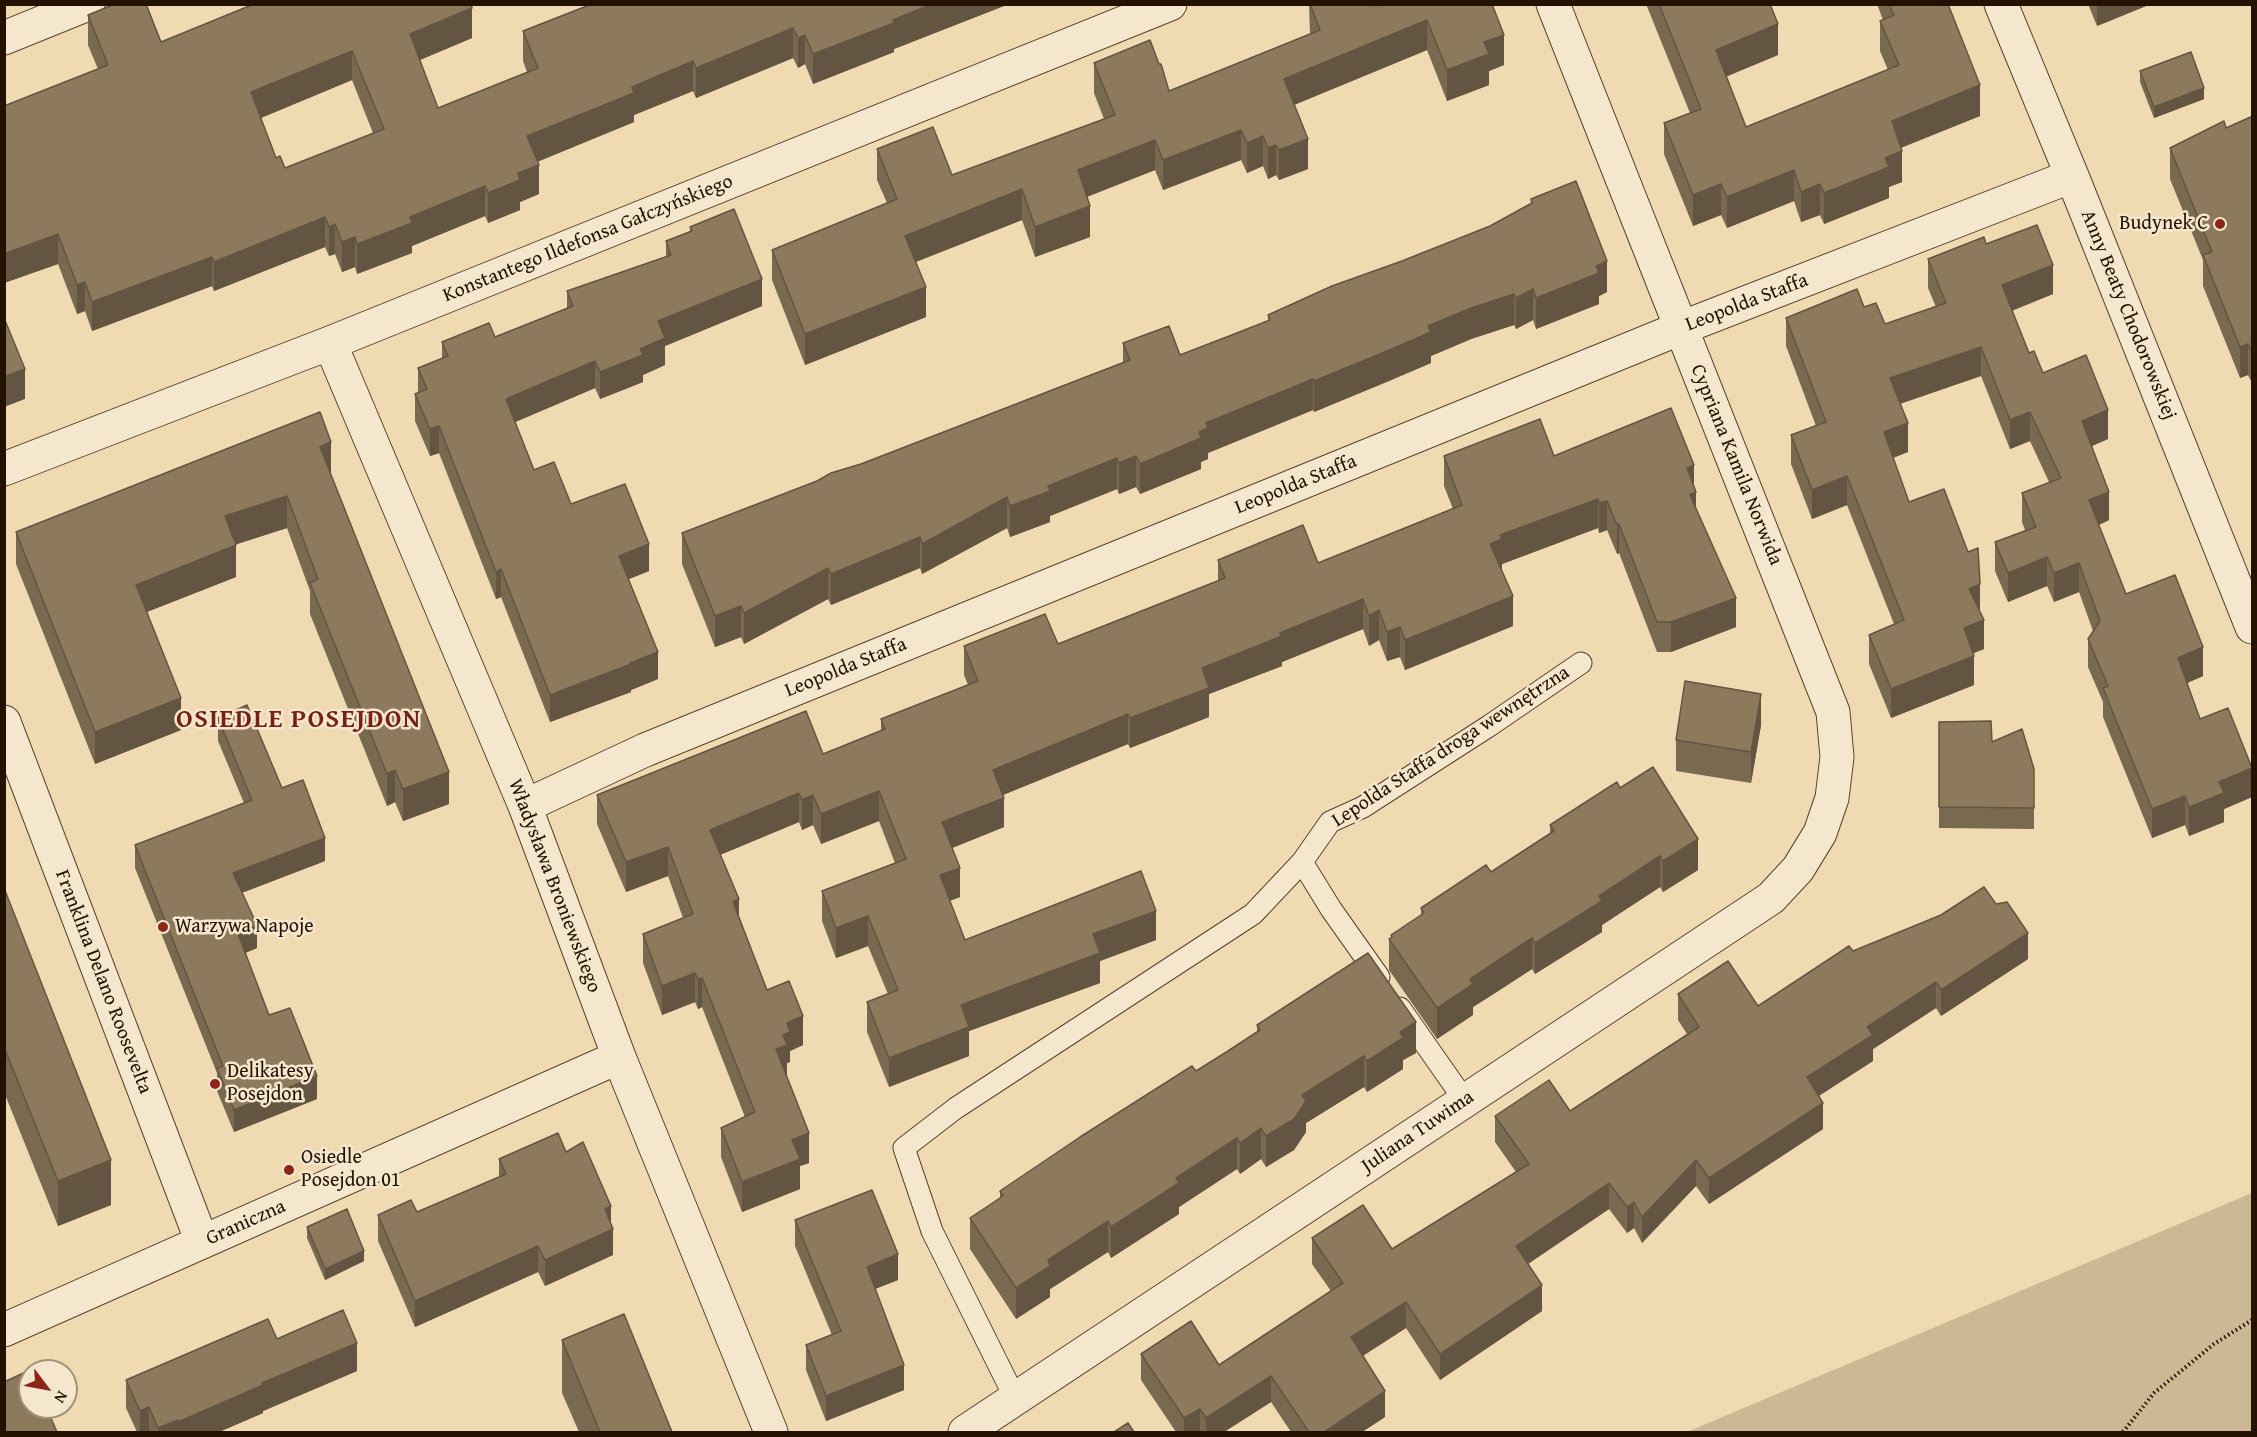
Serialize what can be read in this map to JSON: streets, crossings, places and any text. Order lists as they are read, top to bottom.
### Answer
{
  "streets": {
    "street": [
      "Konstantego Ildefonsa Gałczyńskiego",
      "Leopolda Staffa",
      "Anny Beaty Chodorowskiej",
      "Cypriana Kamila Norwida",
      "Władysława Broniewskiego",
      "Franklina Delano Roosevelta",
      "Juliana Tuwima",
      "Graniczna"
    ],
    "lane": ["Lepolda Staffa droga wewnętrzna"]
  },
  "crossings": [
    ["Konstantego Ildefonsa Gałczyńskiego", "Władysława Broniewskiego"],
    ["Leopolda Staffa", "Anny Beaty Chodorowskiej"],
    ["Leopolda Staffa", "Cypriana Kamila Norwida"],
    ["Leopolda Staffa", "Władysława Broniewskiego"],
    ["Cypriana Kamila Norwida", "Juliana Tuwima"],
    ["Lepolda Staffa droga wewnętrzna", "Juliana Tuwima"],
    ["Władysława Broniewskiego", "Graniczna"],
    ["Franklina Delano Roosevelta", "Graniczna"]
  ],
  "districts": ["OSIEDLE POSEJDON"],
  "places": [
    "Budynek C",
    "Warzywa Napoje",
    "Delikatesy Posejdon",
    "Osiedle Posejdon 01"
  ],
  "north": "bottom right"
}
